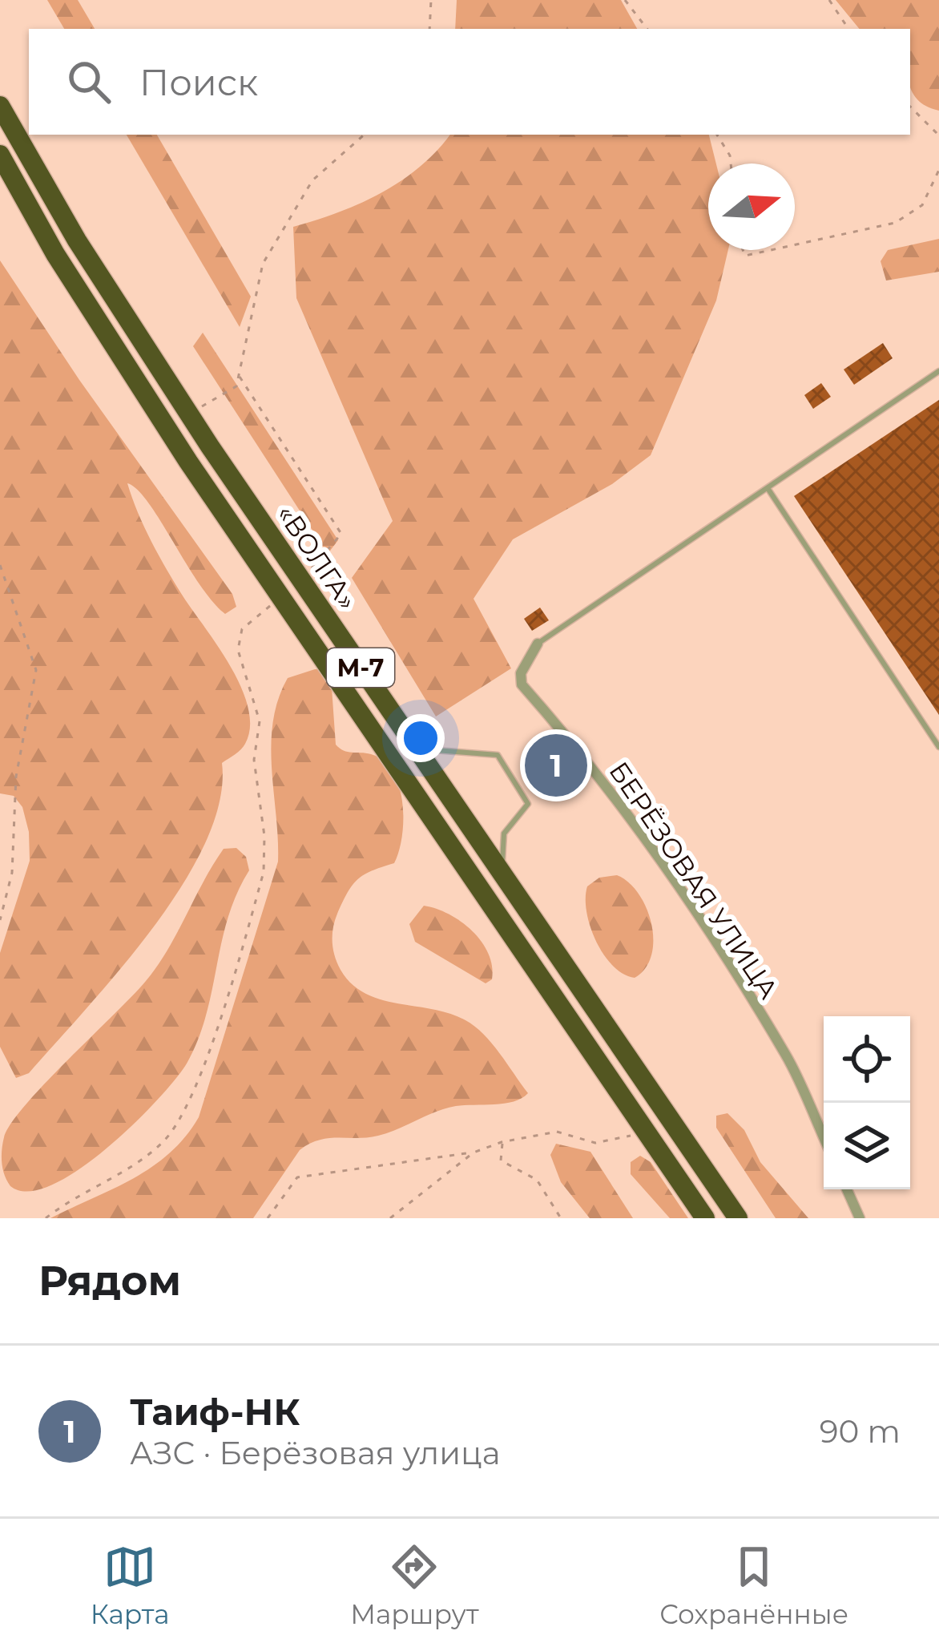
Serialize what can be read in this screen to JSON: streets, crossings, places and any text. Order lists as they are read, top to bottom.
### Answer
{
  "streets": {
    "highway": ["«ВОЛГА»", "М-7"],
    "street": ["БЕРЁЗОВАЯ УЛИЦА"]
  },
  "north": "right",
  "page": {
    "search": "Поиск",
    "pins": "1",
    "heading": "Рядом",
    "list": [
      {
        "mark": "1",
        "name": "Таиф-НК",
        "note": "АЗС · Берёзовая улица",
        "value": "90 m"
      }
    ],
    "nav": ["Карта", "Маршрут", "Сохранённые"]
  }
}
